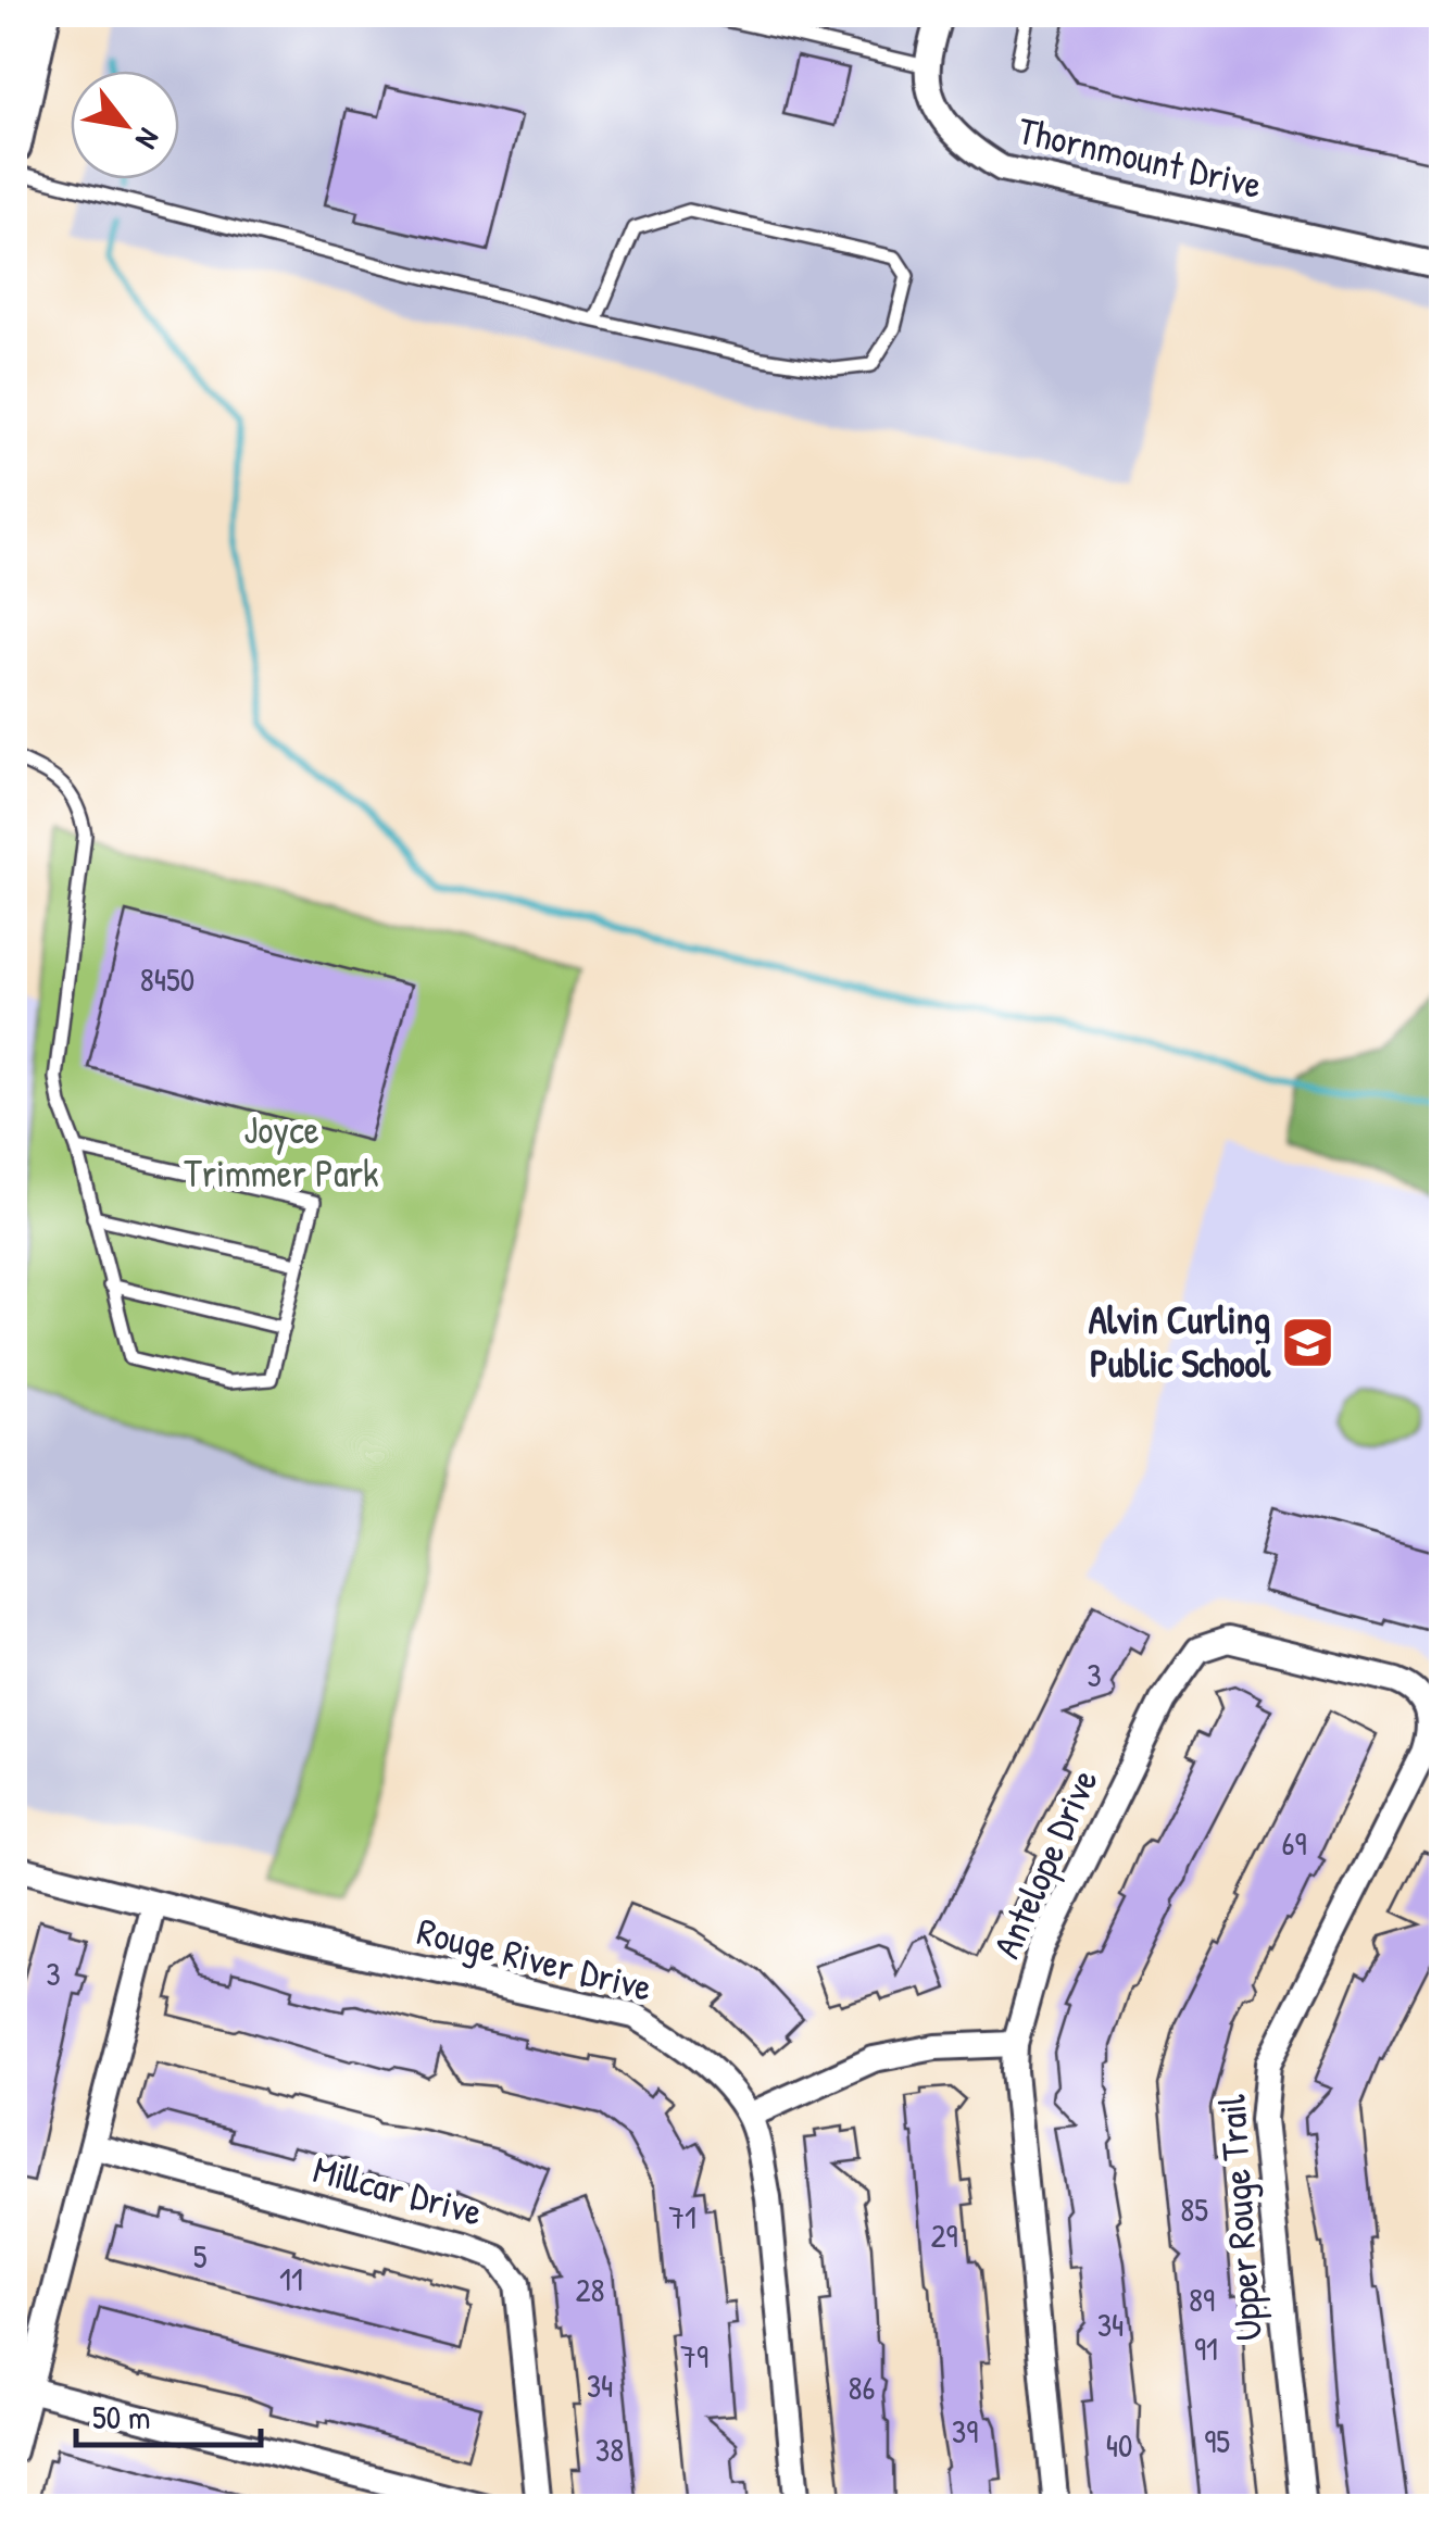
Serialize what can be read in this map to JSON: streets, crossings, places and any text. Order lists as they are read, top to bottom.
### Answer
{
  "streets": {
    "street": [
      "Thornmount Drive",
      "Antelope Drive",
      "Rouge River Drive",
      "Millcar Drive",
      "Upper Rouge Trail"
    ]
  },
  "crossings": [
    ["Antelope Drive", "Upper Rouge Trail"]
  ],
  "parks": ["Joyce Trimmer Park"],
  "places": {
    "school or university": ["Alvin Curling Public School"]
  },
  "house_numbers": [
    "8450",
    "3",
    "69",
    "3",
    "85",
    "71",
    "29",
    "5",
    "11",
    "28",
    "89",
    "34",
    "91",
    "79",
    "34",
    "86",
    "39",
    "95",
    "40",
    "38"
  ],
  "scale_bar": "50 m",
  "north": "bottom right"
}
